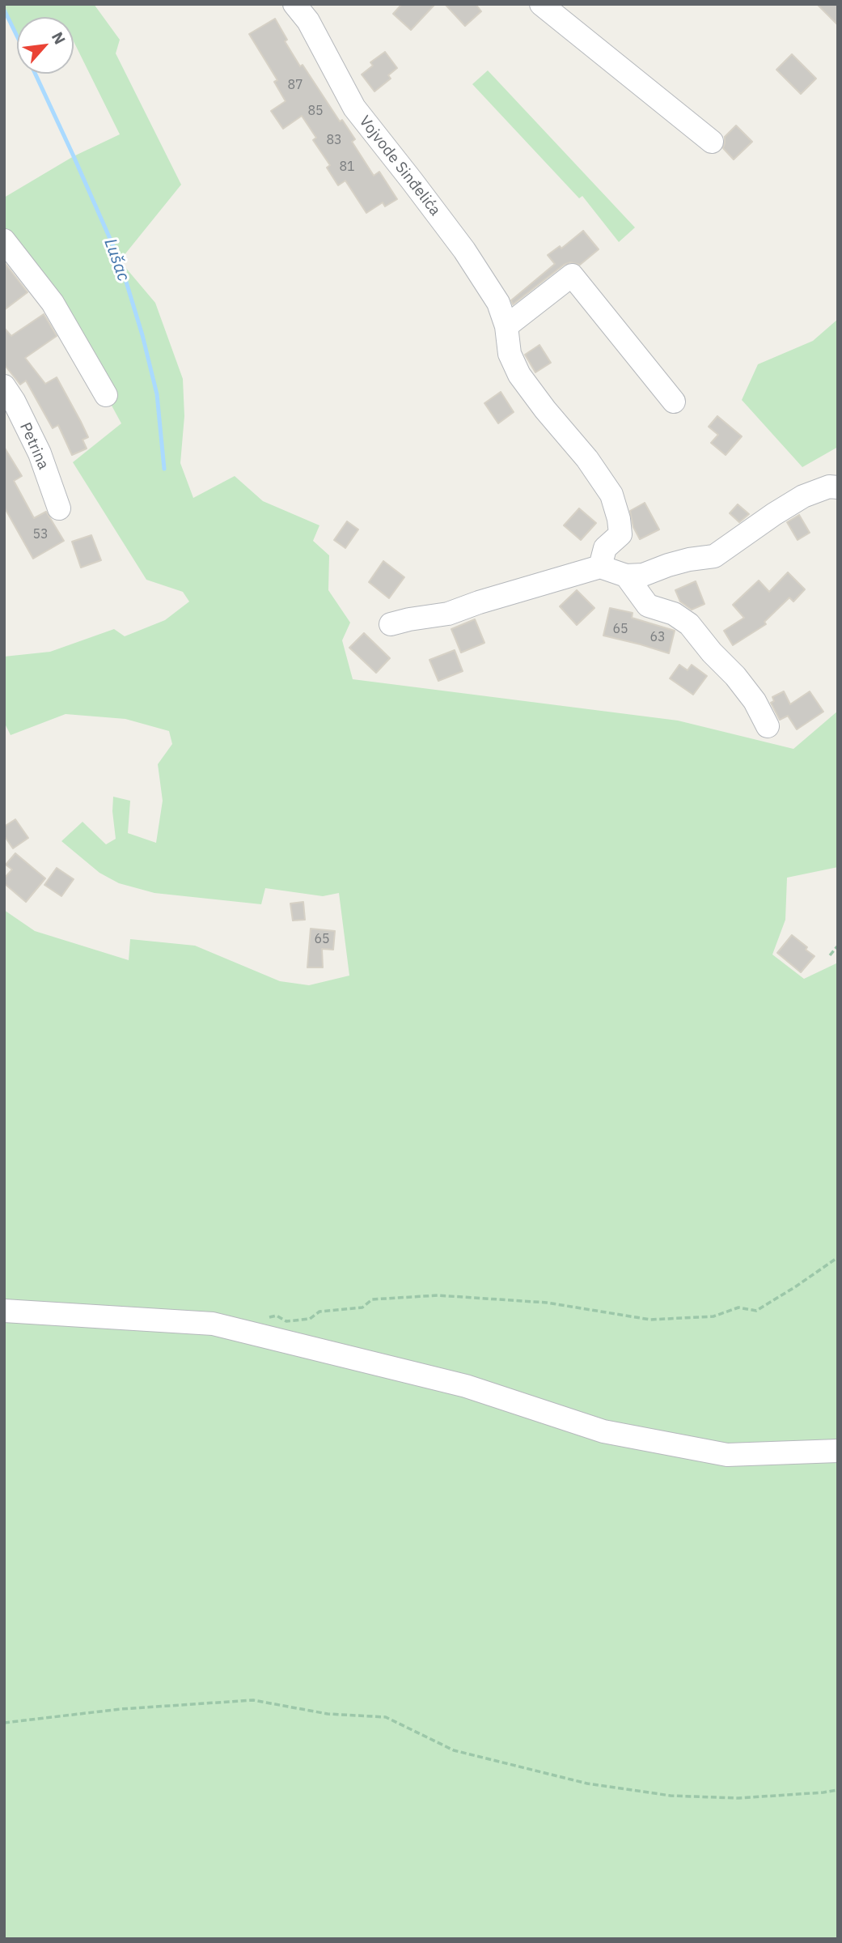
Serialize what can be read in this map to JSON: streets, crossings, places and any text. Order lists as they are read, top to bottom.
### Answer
{
  "streets": {
    "street": ["Vojvode Sinđelića", "Petrina"]
  },
  "water": ["Lušac"],
  "house_numbers": [
    "87",
    "85",
    "83",
    "81",
    "53",
    "65",
    "63",
    "65"
  ],
  "north": "top right"
}
